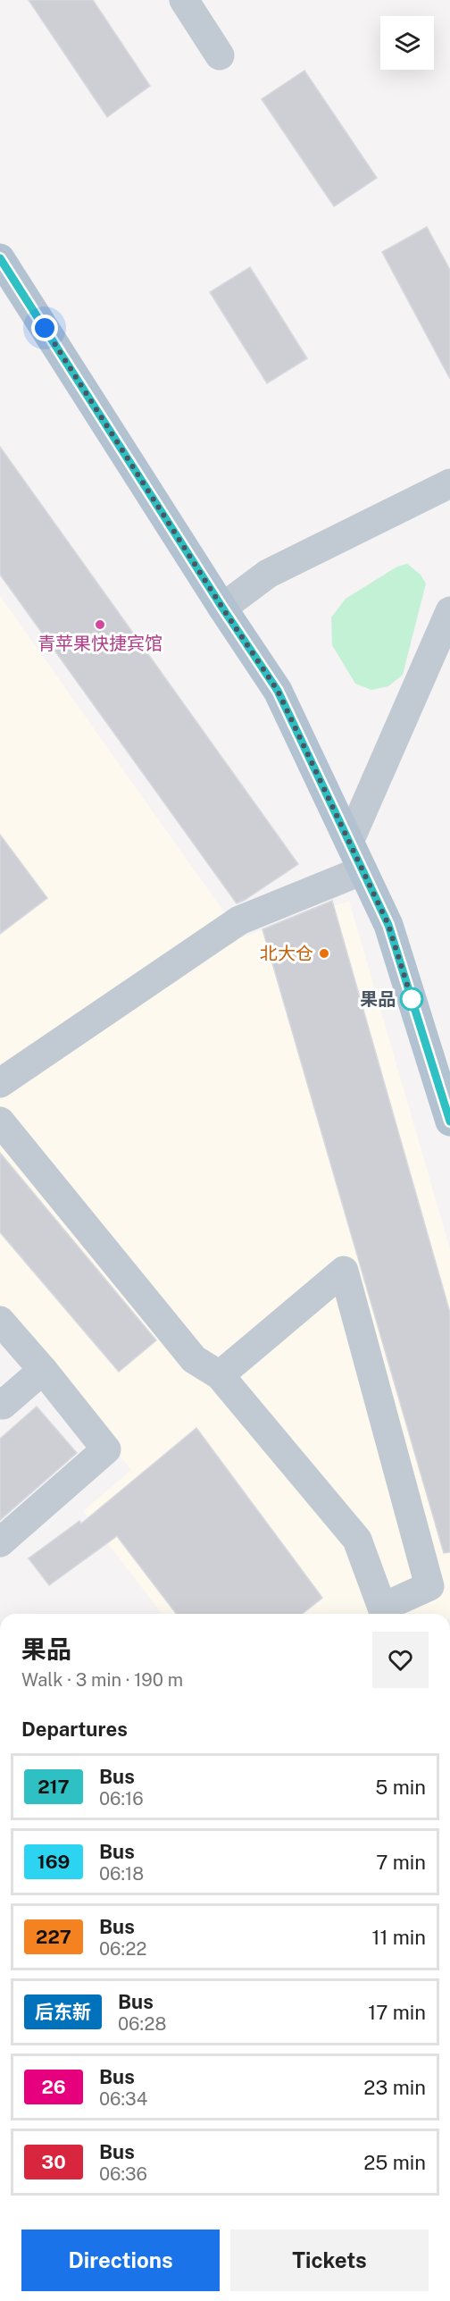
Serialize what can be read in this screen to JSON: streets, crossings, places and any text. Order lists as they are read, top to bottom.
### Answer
{
  "places": ["青苹果快捷宾馆", "北大仓", "果品"],
  "lines": ["bus line 217"],
  "page": {
    "heading": [
      ["果品", "Walk · 3 min · 190 m"],
      "Departures"
    ],
    "list": [
      {
        "mark": "217",
        "name": "Bus",
        "note": "06:16",
        "value": "5 min"
      },
      {
        "mark": "169",
        "name": "Bus",
        "note": "06:18",
        "value": "7 min"
      },
      {
        "mark": "227",
        "name": "Bus",
        "note": "06:22",
        "value": "11 min"
      },
      {
        "mark": "后东新",
        "name": "Bus",
        "note": "06:28",
        "value": "17 min"
      },
      {
        "mark": "26",
        "name": "Bus",
        "note": "06:34",
        "value": "23 min"
      },
      {
        "mark": "30",
        "name": "Bus",
        "note": "06:36",
        "value": "25 min"
      }
    ],
    "buttons": ["Directions", "Tickets"]
  }
}
